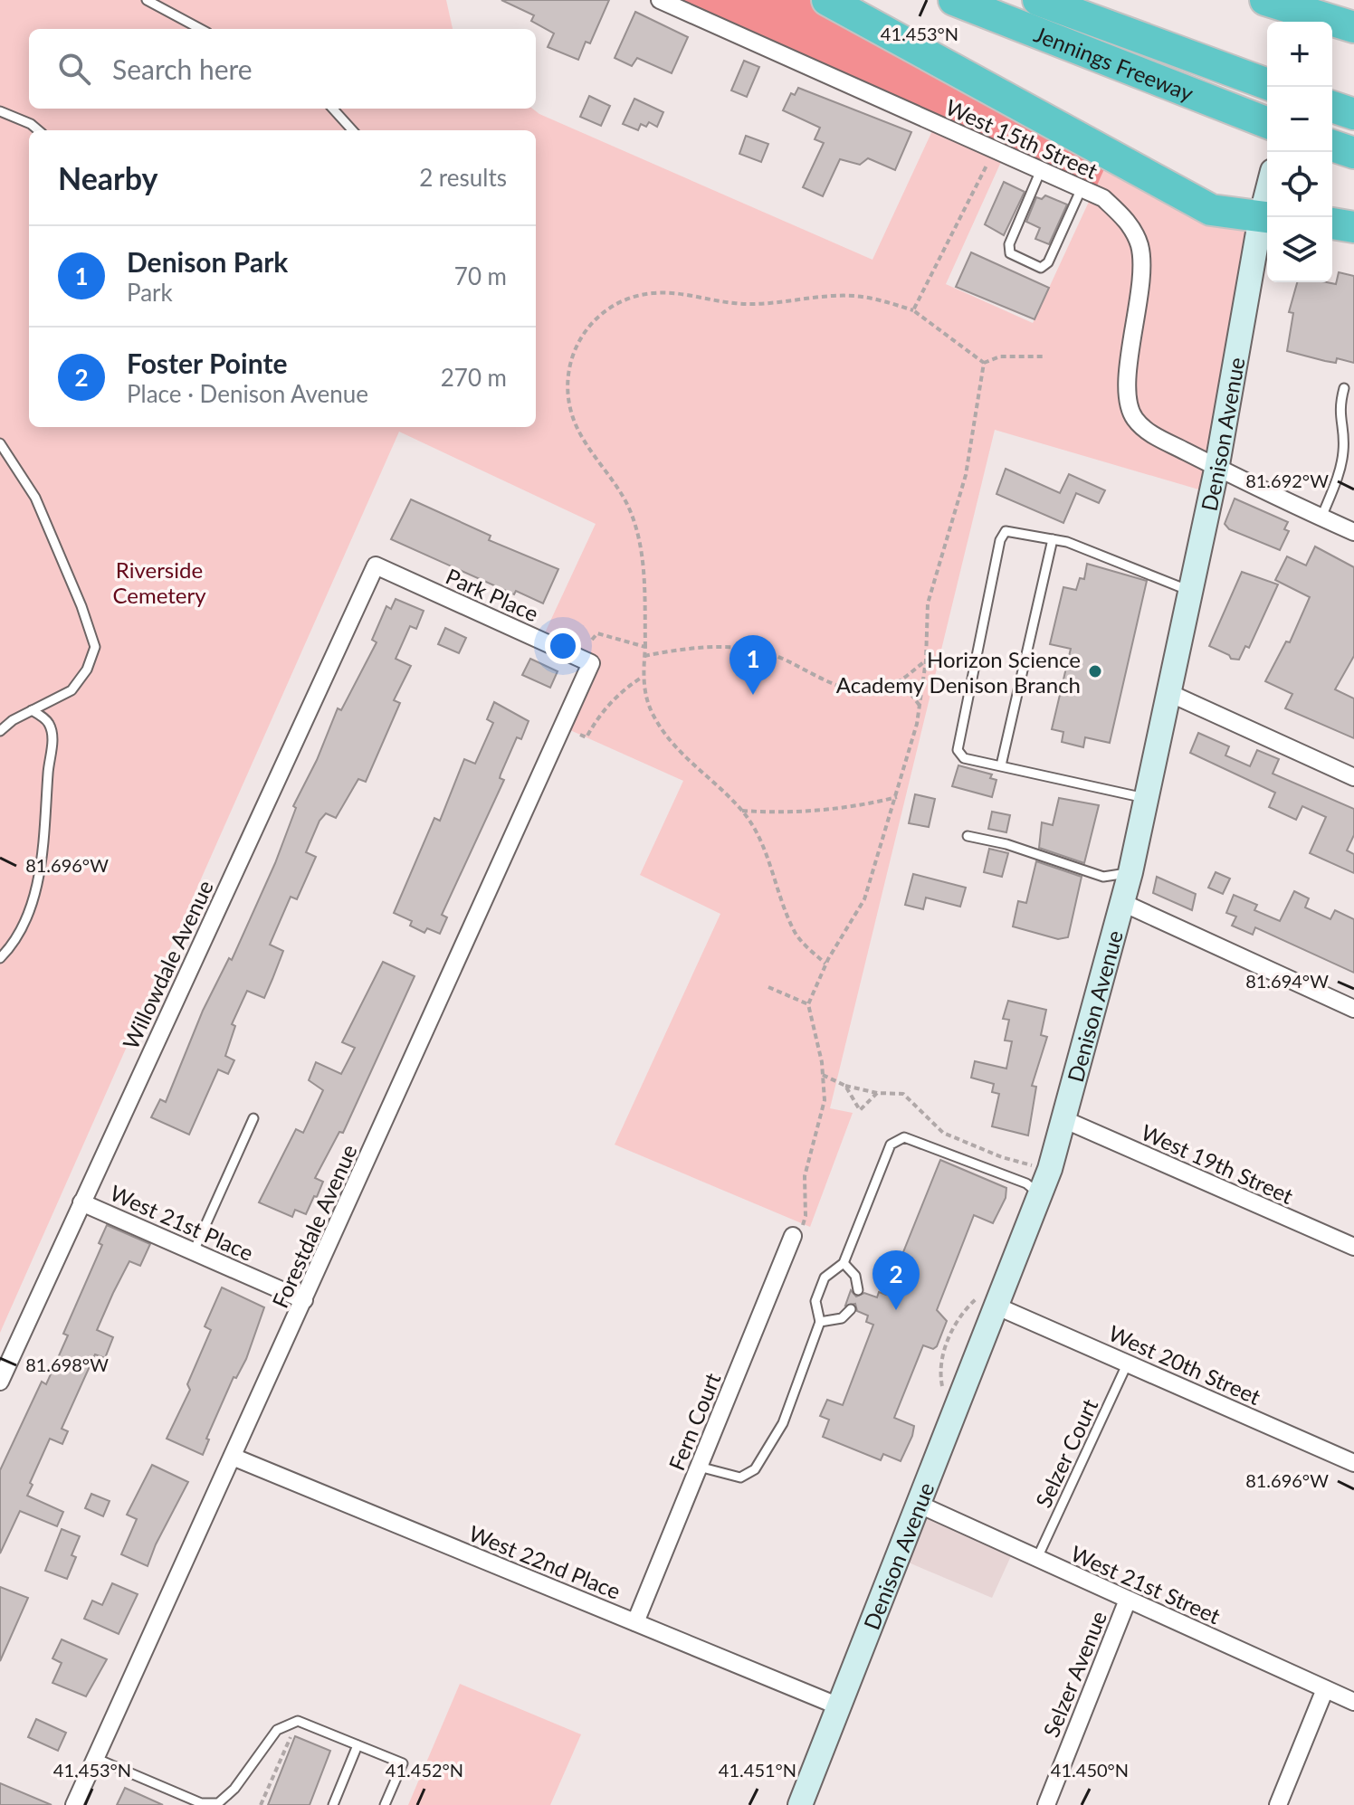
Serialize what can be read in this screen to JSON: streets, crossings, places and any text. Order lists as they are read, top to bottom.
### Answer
{
  "streets": {
    "highway": ["Jennings Freeway"],
    "main road": ["Denison Avenue"],
    "street": [
      "West 15th Street",
      "Park Place",
      "Willowdale Avenue",
      "West 19th Street",
      "West 21st Place",
      "Forestdale Avenue",
      "West 20th Street",
      "Fern Court",
      "West 22nd Place",
      "West 21st Street",
      "Selzer Avenue"
    ],
    "lane": ["Selzer Court"]
  },
  "crossings": [
    ["West 15th Street", "Denison Avenue"],
    ["Denison Avenue", "West 19th Street"],
    ["Denison Avenue", "West 20th Street"],
    ["Denison Avenue", "West 22nd Place"],
    ["Denison Avenue", "West 21st Street"],
    ["Park Place", "Willowdale Avenue"],
    ["Park Place", "Forestdale Avenue"],
    ["Willowdale Avenue", "West 21st Place"],
    ["West 21st Place", "Forestdale Avenue"],
    ["Forestdale Avenue", "West 22nd Place"],
    ["West 20th Street", "Selzer Court"],
    ["Fern Court", "West 22nd Place"],
    ["Selzer Court", "West 21st Street"],
    ["West 21st Street", "Selzer Avenue"]
  ],
  "parks": ["Riverside Cemetery"],
  "places": ["Horizon Science Academy Denison Branch"],
  "page": {
    "map_buttons": ["+", "−"],
    "search": "Search here",
    "heading": ["Nearby", "2 results"],
    "list": [
      {
        "mark": "1",
        "name": "Denison Park",
        "note": "Park",
        "value": "70 m"
      },
      {
        "mark": "2",
        "name": "Foster Pointe",
        "note": "Place · Denison Avenue",
        "value": "270 m"
      }
    ],
    "pins": ["1", "2"]
  },
  "coordinates": [
    "41.453°N",
    "81.692°W",
    "81.696°W",
    "81.694°W",
    "81.698°W",
    "41.452°N",
    "41.451°N",
    "41.450°N"
  ]
}
